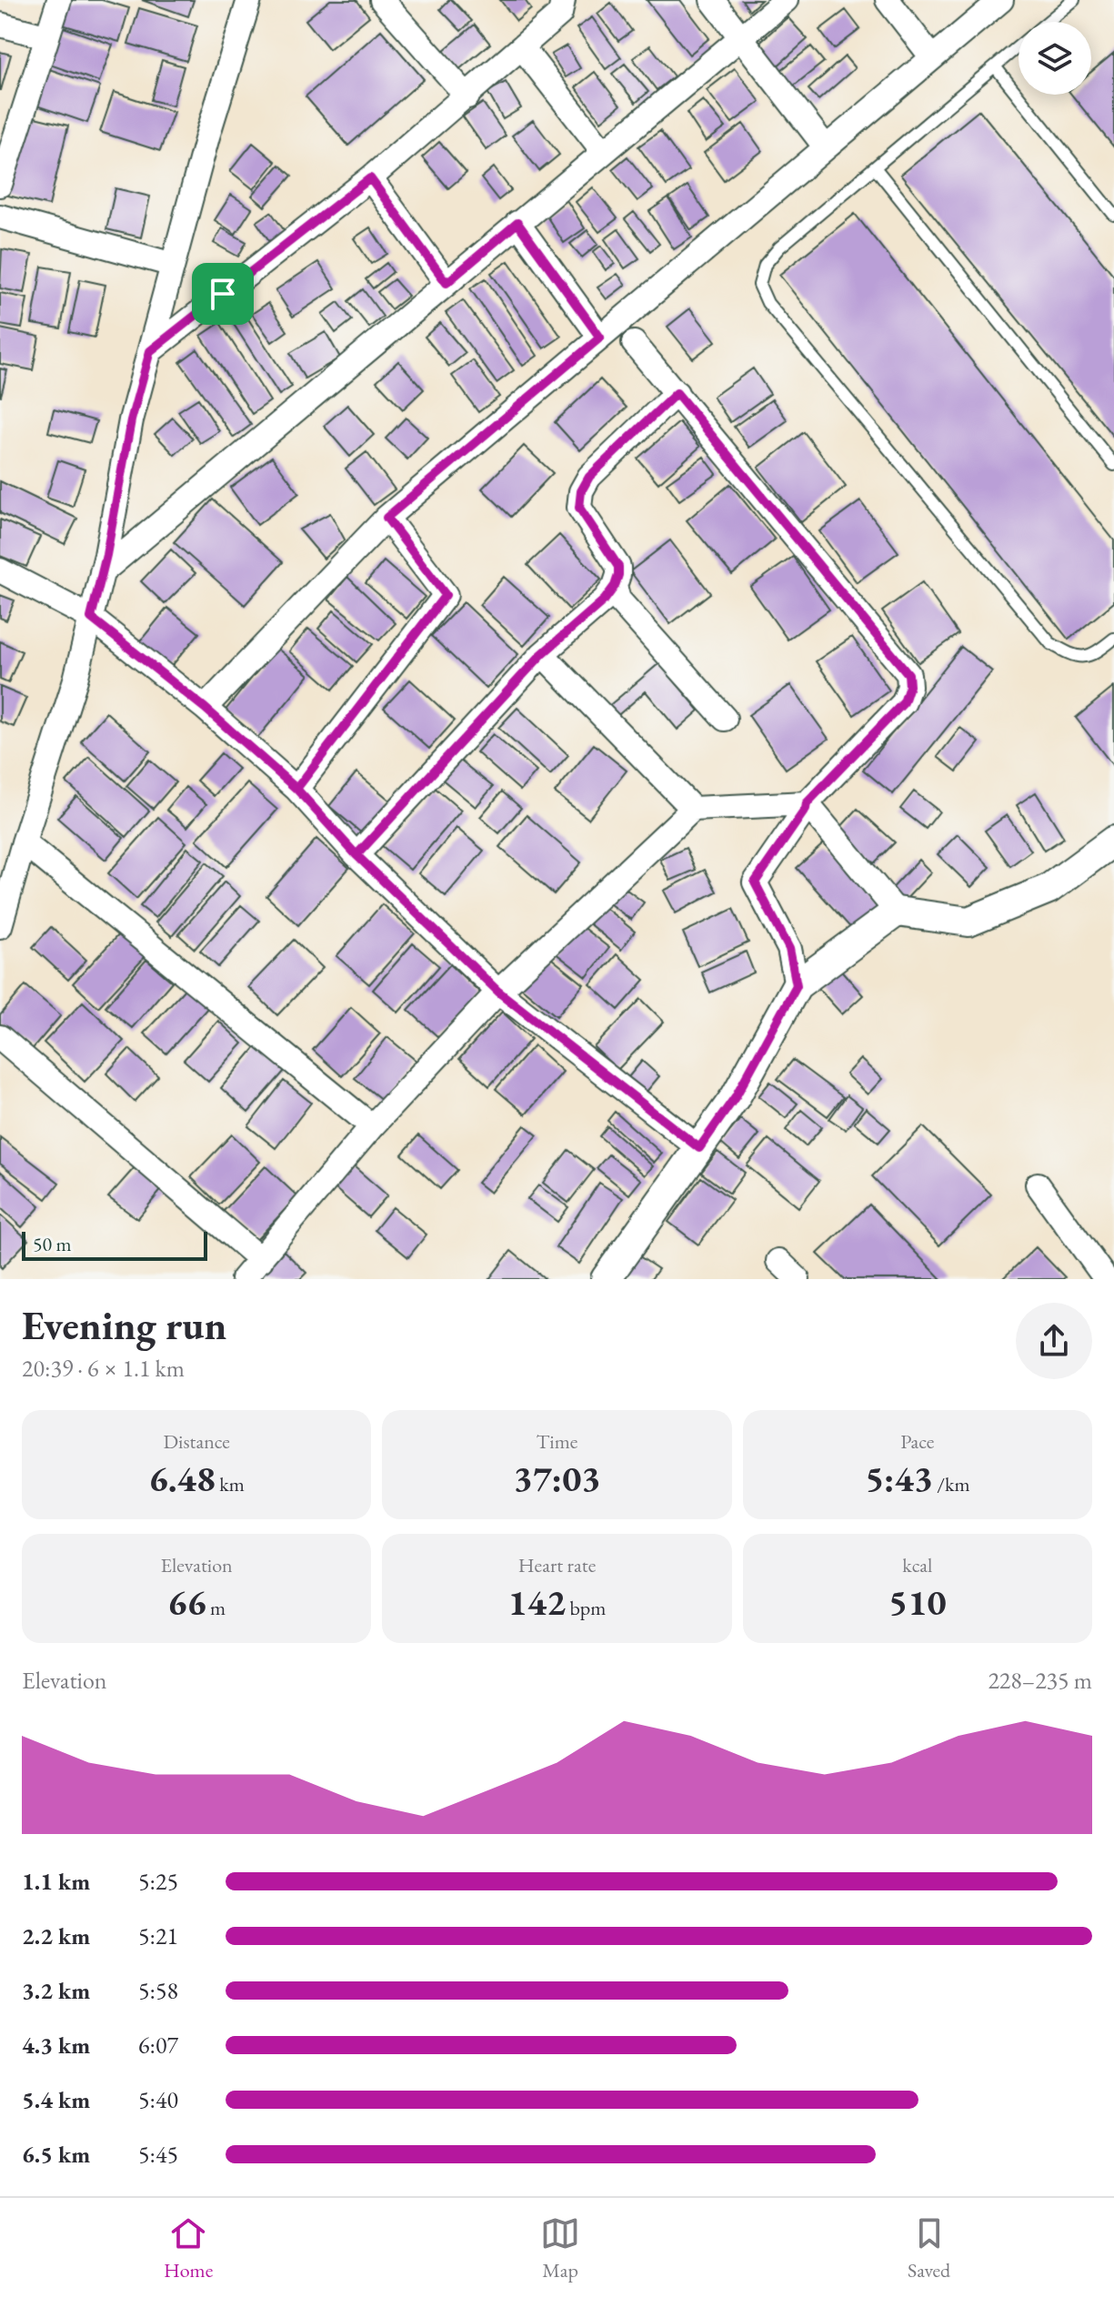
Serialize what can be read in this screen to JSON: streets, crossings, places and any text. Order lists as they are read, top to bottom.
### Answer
{
  "scale_bar": "50 m",
  "page": {
    "scale": "50 m",
    "heading": ["Evening run", "20:39 · 6 × 1.1 km"],
    "stats": [
      ["Distance", "6.48 km"],
      ["Time", "37:03"],
      ["Pace", "5:43 /km"],
      ["Elevation", "66 m"],
      ["Heart rate", "142 bpm"],
      ["kcal", "510"]
    ],
    "chart": ["Elevation", "228–235 m"],
    "list": [
      {
        "name": "1.1 km",
        "note": "5:25"
      },
      {
        "name": "2.2 km",
        "note": "5:21"
      },
      {
        "name": "3.2 km",
        "note": "5:58"
      },
      {
        "name": "4.3 km",
        "note": "6:07"
      },
      {
        "name": "5.4 km",
        "note": "5:40"
      },
      {
        "name": "6.5 km",
        "note": "5:45"
      }
    ],
    "tabs": ["Home", "Map", "Saved"]
  }
}
